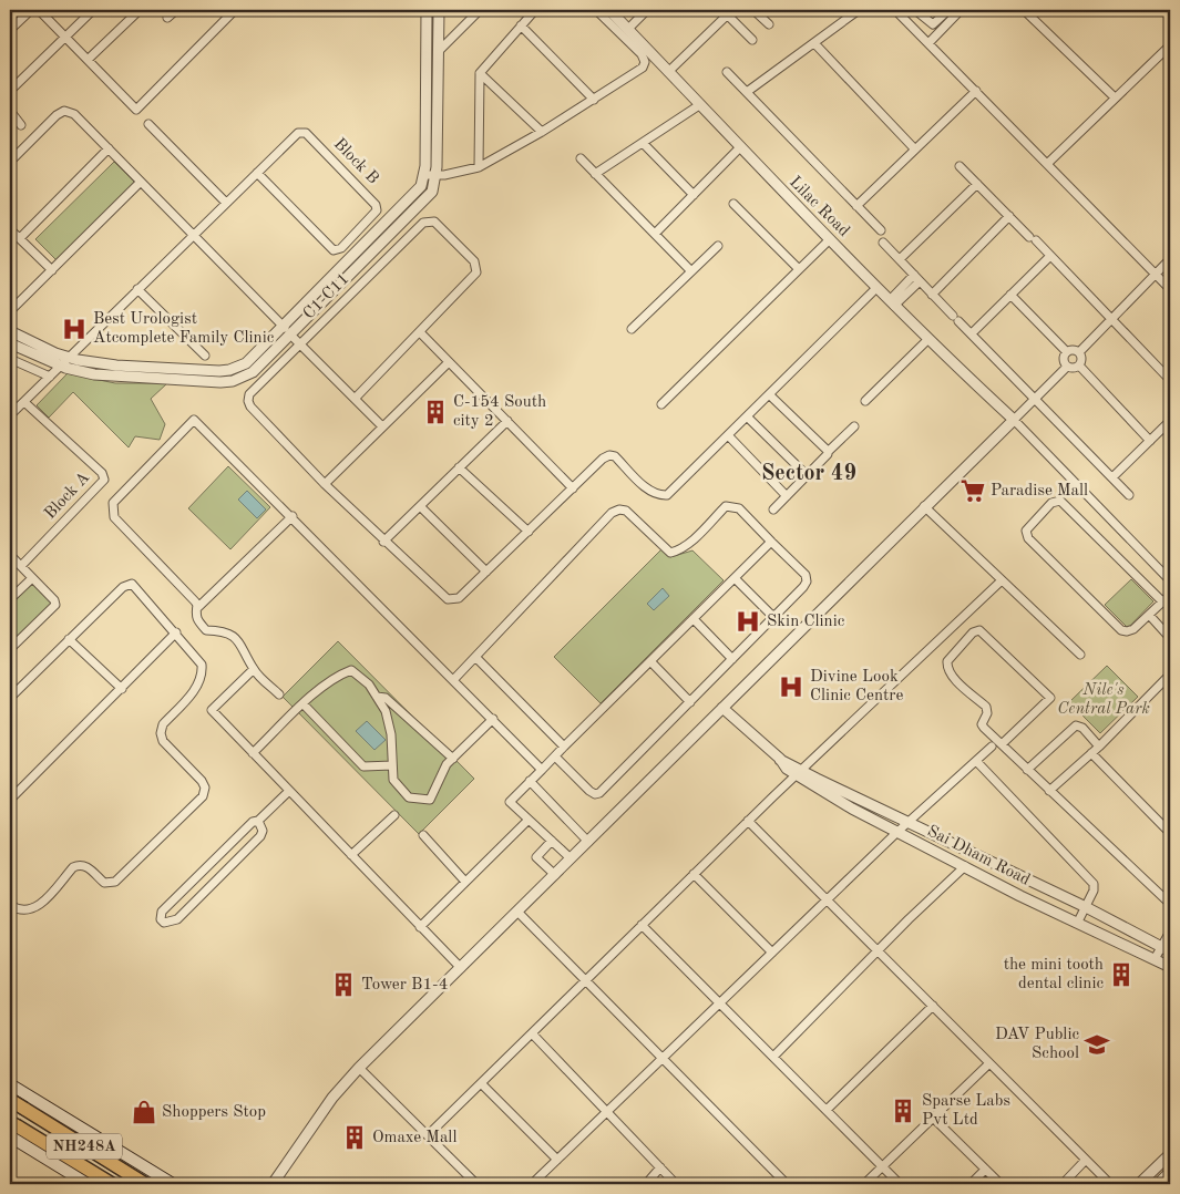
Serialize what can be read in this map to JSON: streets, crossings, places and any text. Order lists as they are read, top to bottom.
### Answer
{
  "streets": {
    "highway": ["NH248A"],
    "street": [
      "Block B",
      "Lilac Road",
      "C1-C11",
      "Block A",
      "Sai Dham Road"
    ]
  },
  "districts": ["Sector 49"],
  "parks": ["Nile's Central Park"],
  "places": {
    "hospital": ["Best Urologist Atcomplete Family Clinic", "Skin Clinic", "Divine Look Clinic Centre"],
    "building": [
      "C-154 South city 2",
      "the mini tooth dental clinic",
      "Tower B1-4",
      "Sparse Labs Pvt Ltd",
      "Omaxe Mall"
    ],
    "supermarket": ["Paradise Mall"],
    "school or university": ["DAV Public School"],
    "shop": ["Shoppers Stop"]
  }
}
